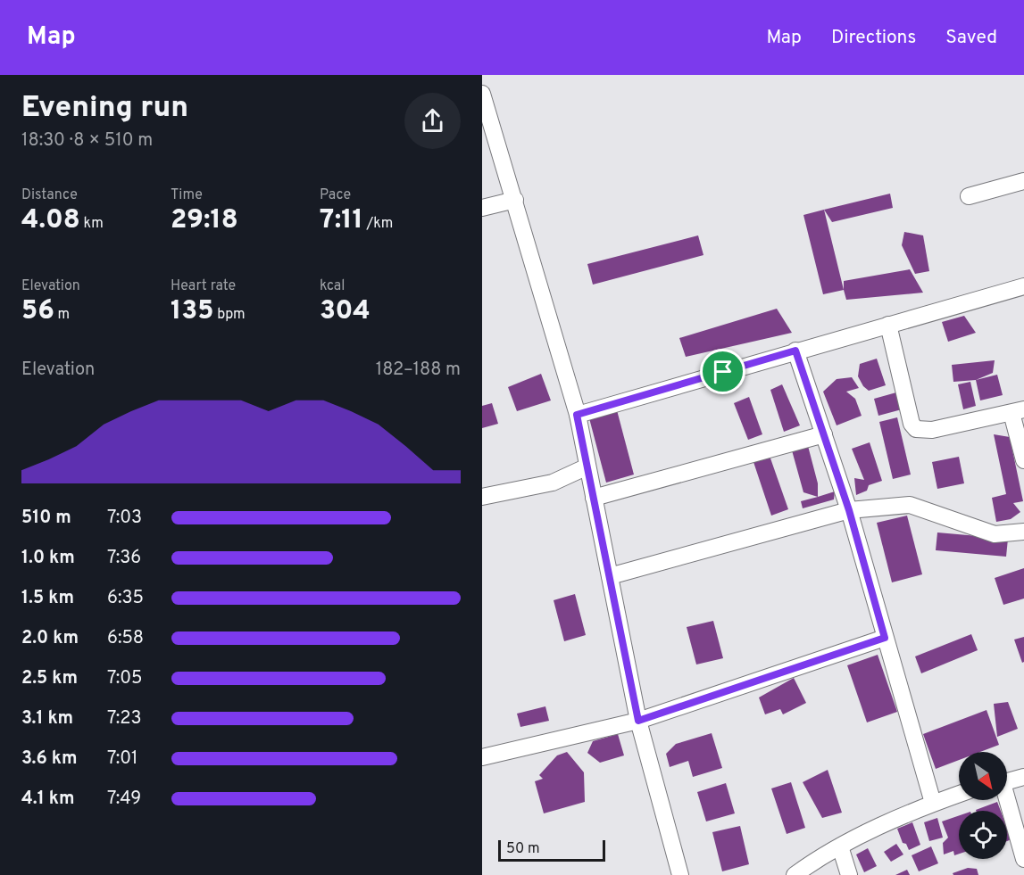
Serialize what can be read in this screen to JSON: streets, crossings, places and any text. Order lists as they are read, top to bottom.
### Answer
{
  "scale_bar": "50 m",
  "north": "bottom right",
  "page": {
    "header": "Map",
    "nav": ["Map", "Directions", "Saved"],
    "heading": ["Evening run", "18:30 · 8 × 510 m"],
    "stats": [
      ["Distance", "4.08 km"],
      ["Time", "29:18"],
      ["Pace", "7:11 /km"],
      ["Elevation", "56 m"],
      ["Heart rate", "135 bpm"],
      ["kcal", "304"]
    ],
    "chart": ["Elevation", "182–188 m"],
    "list": [
      {
        "name": "510 m",
        "note": "7:03"
      },
      {
        "name": "1.0 km",
        "note": "7:36"
      },
      {
        "name": "1.5 km",
        "note": "6:35"
      },
      {
        "name": "2.0 km",
        "note": "6:58"
      },
      {
        "name": "2.5 km",
        "note": "7:05"
      },
      {
        "name": "3.1 km",
        "note": "7:23"
      },
      {
        "name": "3.6 km",
        "note": "7:01"
      },
      {
        "name": "4.1 km",
        "note": "7:49"
      }
    ],
    "scale": "50 m"
  }
}
